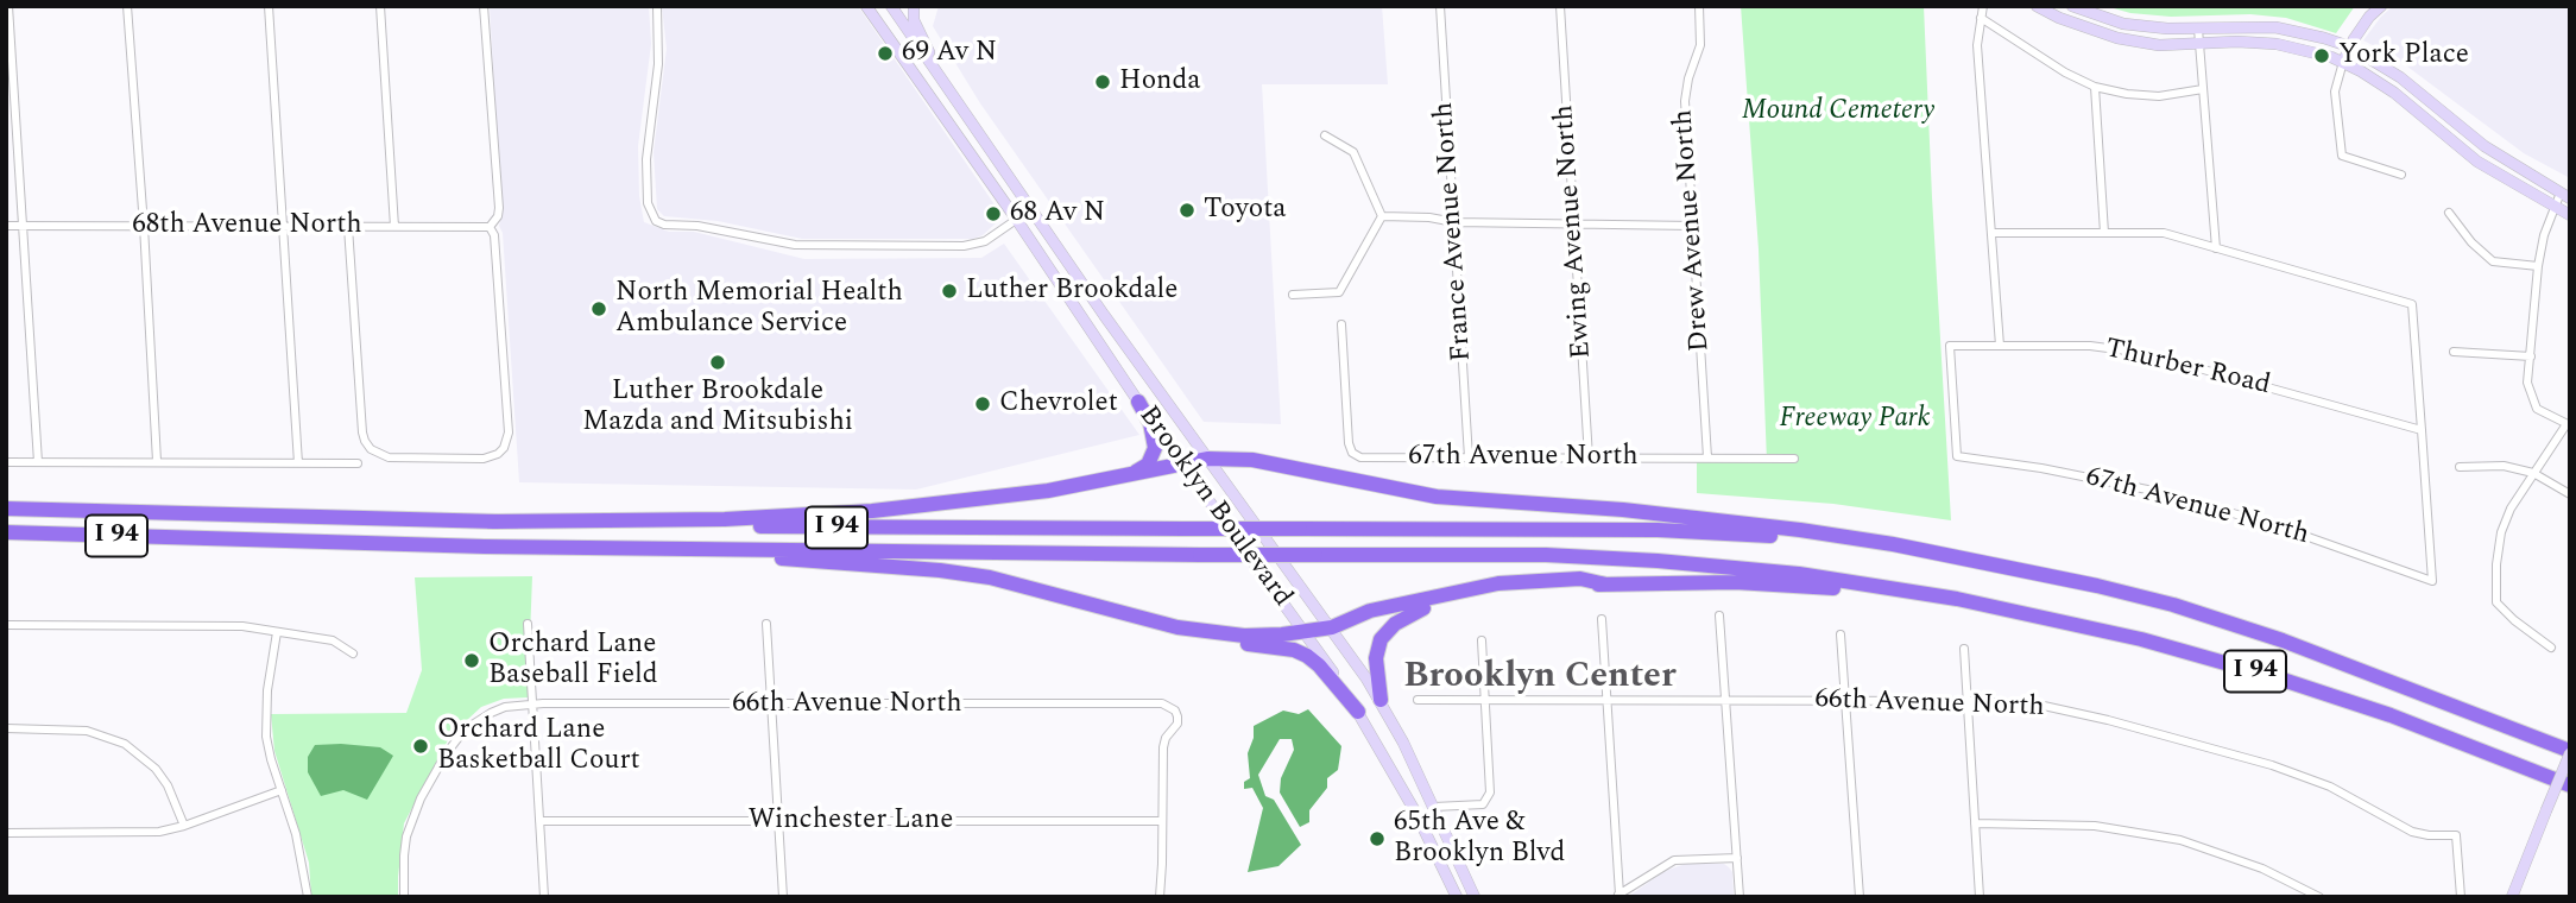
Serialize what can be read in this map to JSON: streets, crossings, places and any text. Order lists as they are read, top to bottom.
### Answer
{
  "streets": {
    "highway": ["I 94"],
    "main road": ["Brooklyn Boulevard"],
    "street": [
      "68th Avenue North",
      "Drew Avenue North",
      "France Avenue North",
      "Ewing Avenue North",
      "Thurber Road",
      "67th Avenue North",
      "66th Avenue North",
      "Winchester Lane"
    ]
  },
  "crossings": [
    ["Drew Avenue North", "67th Avenue North"],
    ["France Avenue North", "67th Avenue North"],
    ["Ewing Avenue North", "67th Avenue North"],
    ["Thurber Road", "67th Avenue North"],
    ["66th Avenue North", "Winchester Lane"]
  ],
  "districts": ["Brooklyn Center"],
  "parks": ["Mound Cemetery", "Freeway Park"],
  "places": [
    "69 Av N",
    "York Place",
    "Honda",
    "Toyota",
    "68 Av N",
    "Luther Brookdale",
    "North Memorial Health Ambulance Service",
    "Luther Brookdale Mazda and Mitsubishi",
    "Chevrolet",
    "Orchard Lane Baseball Field",
    "Orchard Lane Basketball Court",
    "65th Ave & Brooklyn Blvd"
  ]
}
